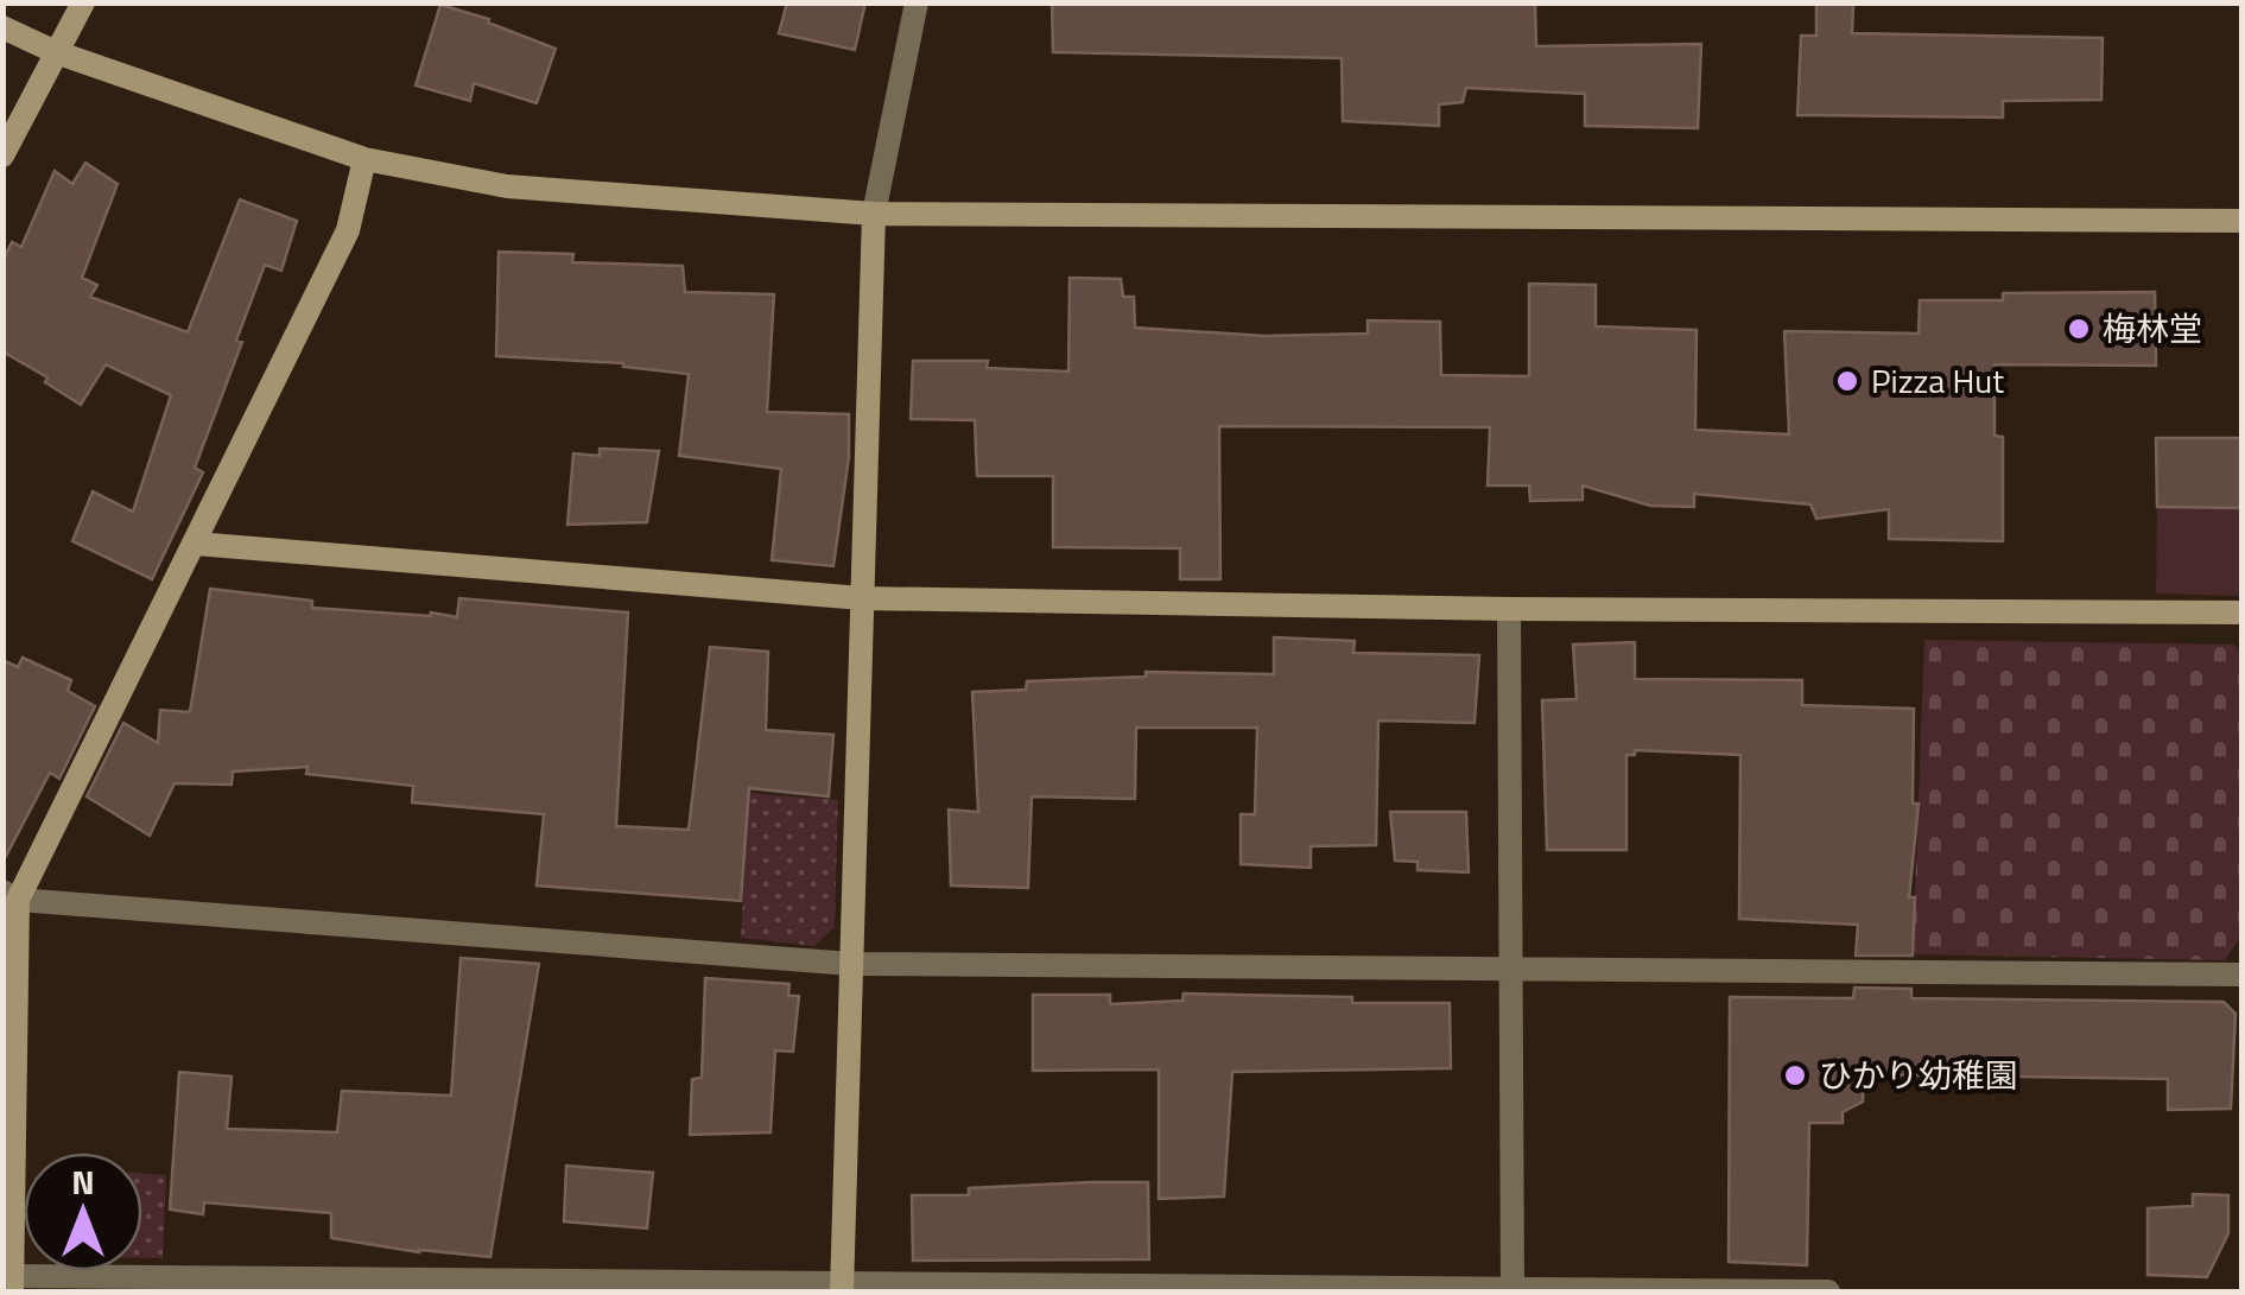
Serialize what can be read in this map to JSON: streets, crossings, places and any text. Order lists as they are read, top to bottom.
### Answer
{
  "places": ["梅林堂", "Pizza Hut", "ひかり幼稚園"],
  "north": "top"
}
